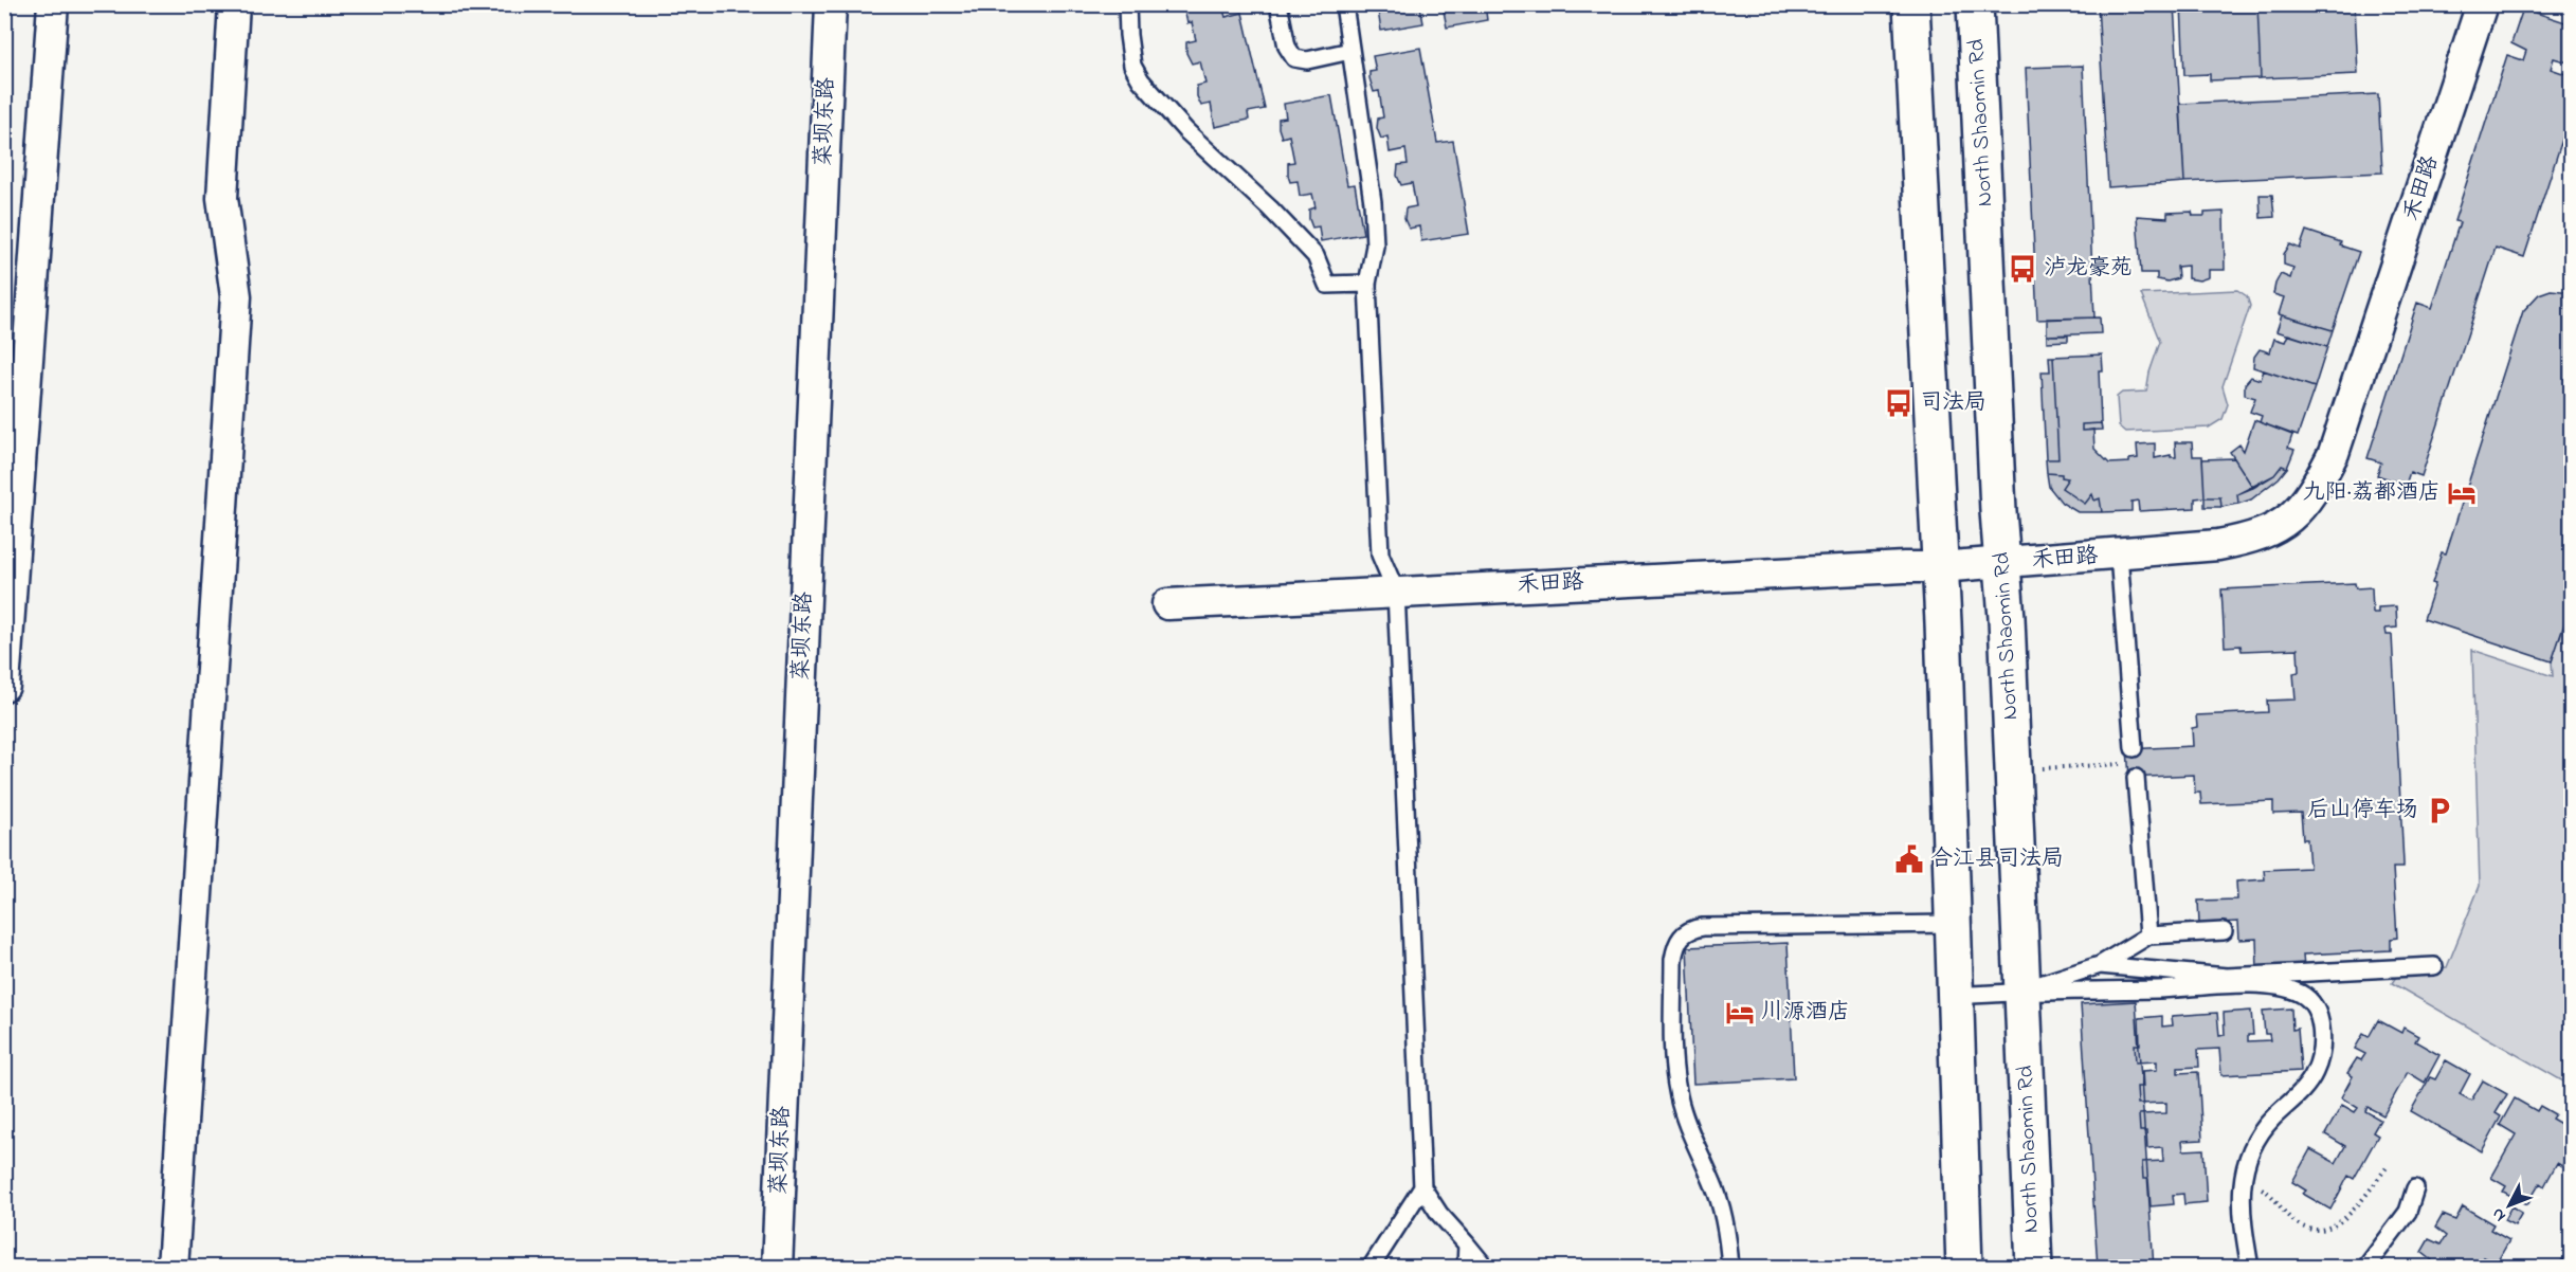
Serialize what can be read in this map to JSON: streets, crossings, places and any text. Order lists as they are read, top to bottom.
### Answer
{
  "streets": {
    "main road": ["North Shaomin Rd"],
    "street": ["菜坝东路", "禾田路"]
  },
  "crossings": [
    ["North Shaomin Rd", "禾田路"]
  ],
  "places": {
    "bus stop": ["泸龙豪苑", "司法局"],
    "hotel": ["九阳·荔都酒店", "川源酒店"],
    "parking": ["后山停车场"],
    "public building": ["合江县司法局"]
  },
  "north": "bottom left"
}
